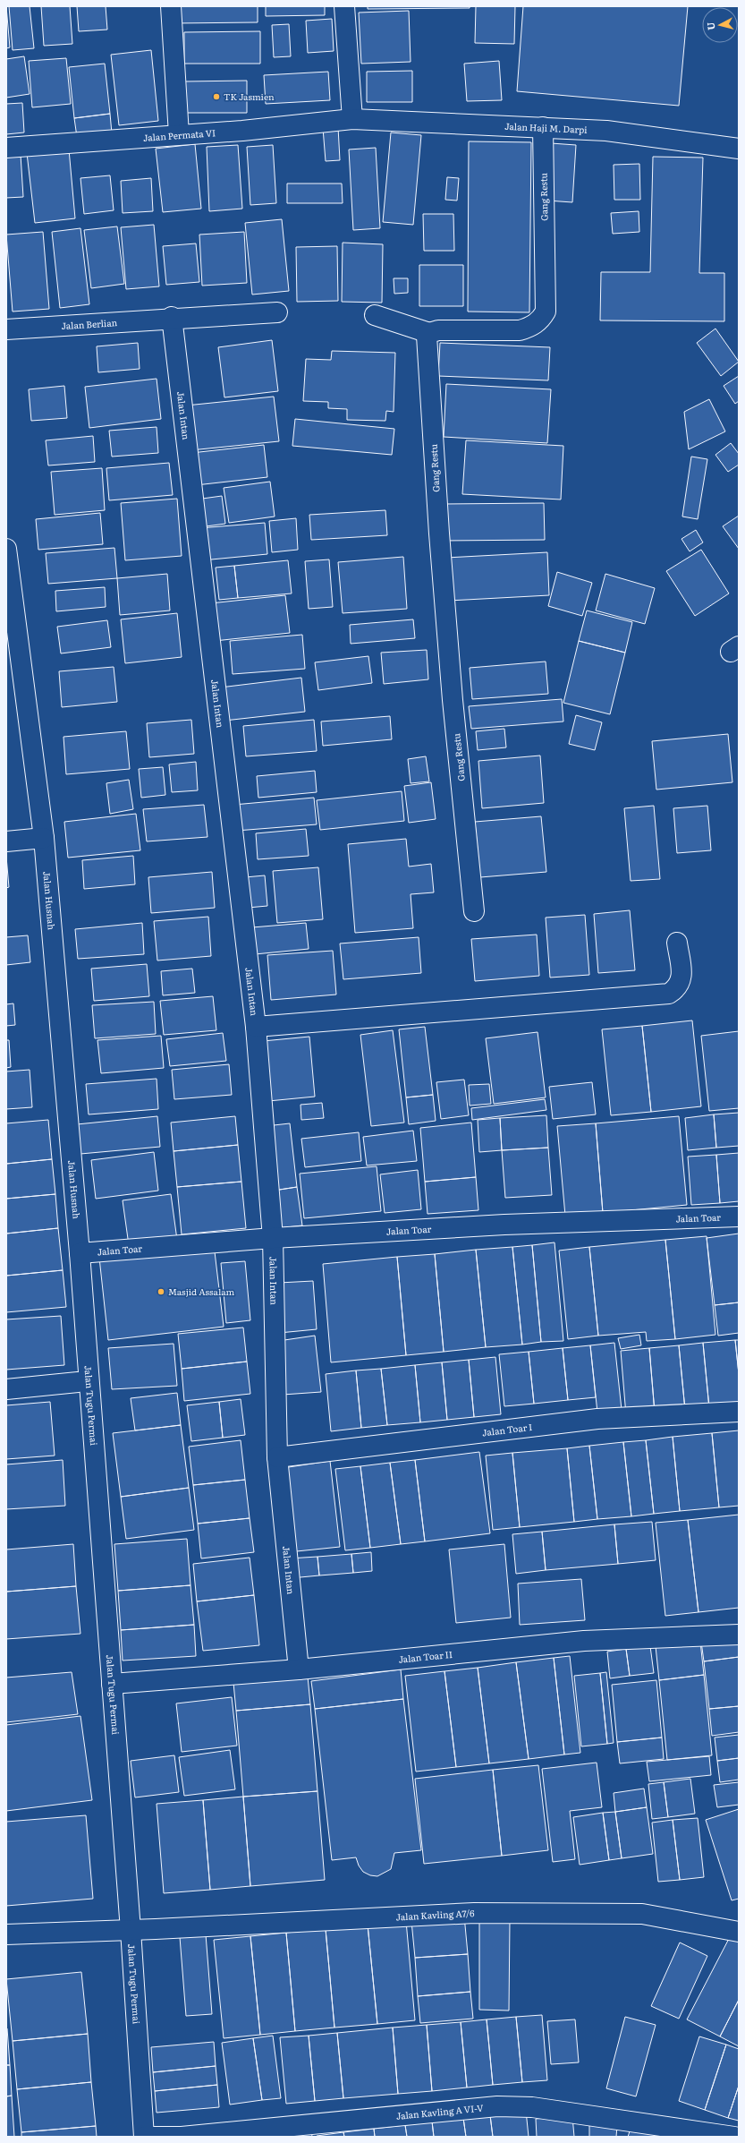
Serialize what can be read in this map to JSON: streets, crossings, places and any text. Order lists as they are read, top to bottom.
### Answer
{
  "streets": {
    "street": [
      "Jalan Haji M. Darpi",
      "Jalan Permata VI",
      "Gang Restu",
      "Jalan Berlian",
      "Jalan Intan",
      "Jalan Husnah",
      "Jalan Toar",
      "Jalan Tugu Permai",
      "Jalan Toar I",
      "Jalan Toar II",
      "Jalan Kavling A7/6",
      "Jalan Kavling A VI-V"
    ]
  },
  "crossings": [
    ["Jalan Haji M. Darpi", "Jalan Permata VI"],
    ["Jalan Haji M. Darpi", "Gang Restu"],
    ["Jalan Berlian", "Jalan Intan"],
    ["Jalan Intan", "Jalan Toar"],
    ["Jalan Intan", "Jalan Toar I"],
    ["Jalan Intan", "Jalan Toar II"],
    ["Jalan Husnah", "Jalan Toar"],
    ["Jalan Husnah", "Jalan Tugu Permai"],
    ["Jalan Toar", "Jalan Tugu Permai"],
    ["Jalan Tugu Permai", "Jalan Toar II"],
    ["Jalan Tugu Permai", "Jalan Kavling A7/6"],
    ["Jalan Tugu Permai", "Jalan Kavling A VI-V"]
  ],
  "places": ["TK Jasmien", "Masjid Assalam"],
  "north": "left"
}
